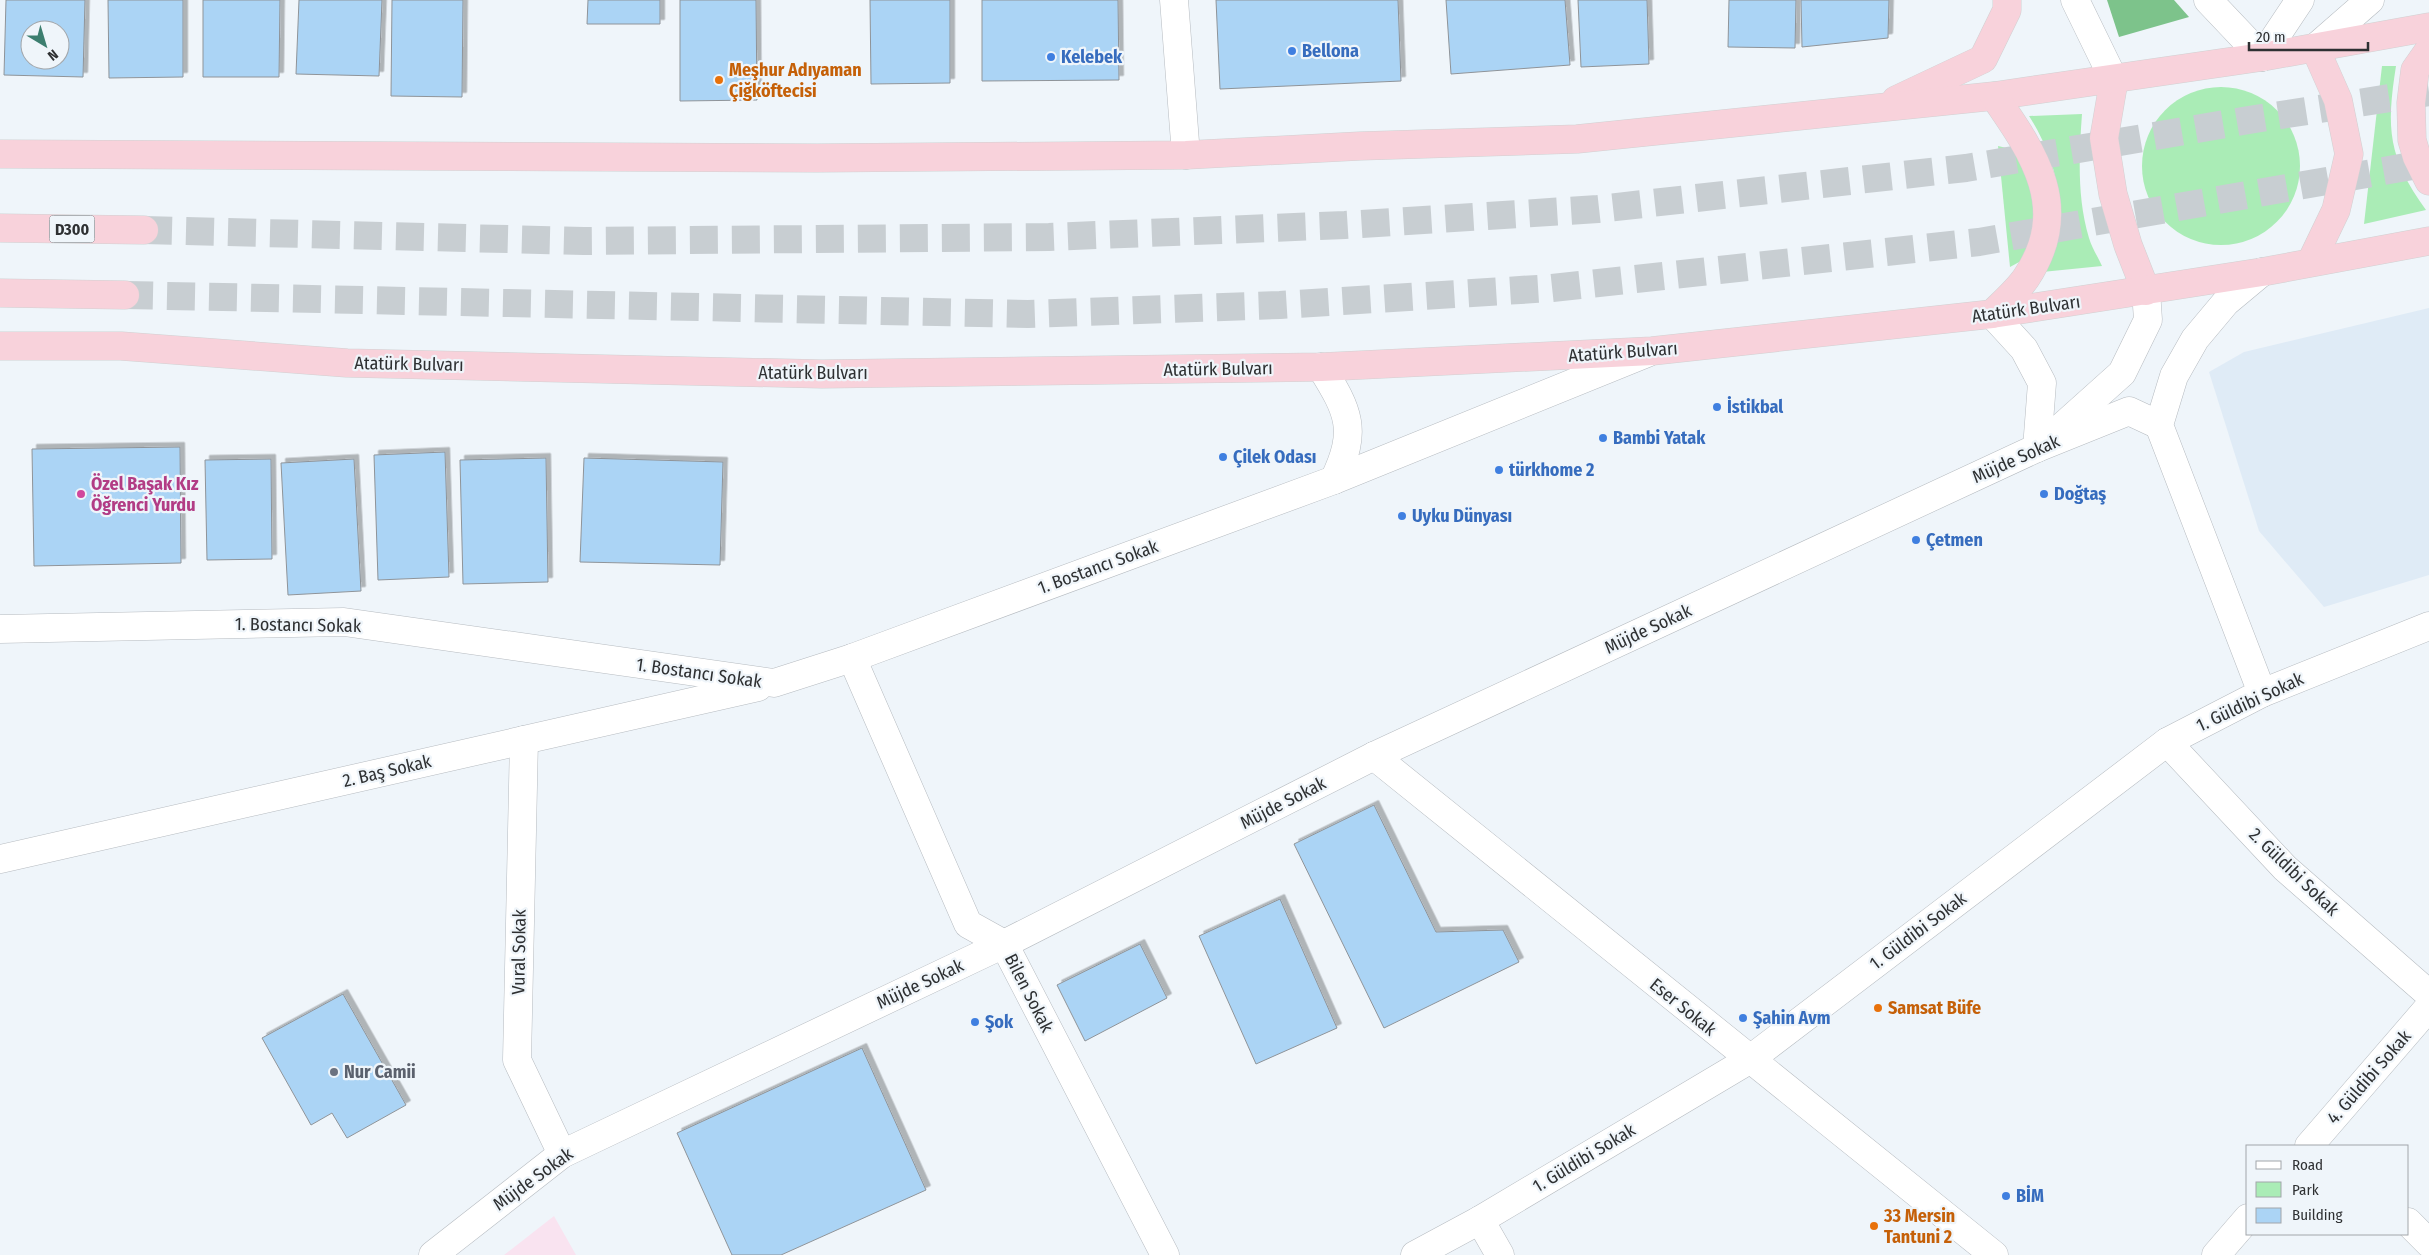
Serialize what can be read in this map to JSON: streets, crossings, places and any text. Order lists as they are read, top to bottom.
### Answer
{
  "streets": {
    "highway": ["D300", "Atatürk Bulvarı"],
    "street": [
      "Müjde Sokak",
      "1. Bostancı Sokak",
      "1. Güldibi Sokak",
      "2. Baş Sokak",
      "2. Güldibi Sokak",
      "Vural Sokak",
      "Bilen Sokak",
      "Eser Sokak",
      "4. Güldibi Sokak"
    ]
  },
  "crossings": [
    ["Atatürk Bulvarı", "1. Bostancı Sokak"],
    ["Müjde Sokak", "Vural Sokak"],
    ["Müjde Sokak", "Bilen Sokak"],
    ["Müjde Sokak", "Eser Sokak"],
    ["1. Bostancı Sokak", "2. Baş Sokak"],
    ["1. Bostancı Sokak", "Bilen Sokak"],
    ["1. Güldibi Sokak", "2. Güldibi Sokak"],
    ["1. Güldibi Sokak", "Eser Sokak"],
    ["2. Baş Sokak", "Vural Sokak"]
  ],
  "places": [
    "Bellona",
    "Kelebek",
    "Meşhur Adıyaman Çiğköftecisi",
    "İstikbal",
    "Bambi Yatak",
    "Çilek Odası",
    "türkhome 2",
    "Özel Başak Kız Öğrenci Yurdu",
    "Doğtaş",
    "Uyku Dünyası",
    "Çetmen",
    "Samsat Büfe",
    "Şahin Avm",
    "Şok",
    "Nur Camii",
    "BİM",
    "33 Mersin Tantuni 2"
  ],
  "legend": ["Road", "Park", "Building"],
  "scale_bar": "20 m",
  "north": "bottom right"
}
